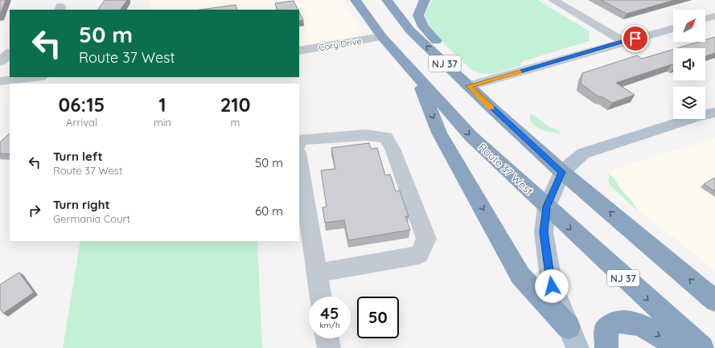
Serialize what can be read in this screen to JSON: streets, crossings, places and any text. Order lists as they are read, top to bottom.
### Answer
{
  "streets": {
    "highway": ["NJ 37", "Route 37 West"],
    "street": ["Cory Drive"]
  },
  "crossings": [
    ["Cory Drive", "Route 37 West"]
  ],
  "north": "top right",
  "page": {
    "turn": ["50 m", "Route 37 West"],
    "eta": [
      "06:15",
      "Arrival",
      "1",
      "min",
      "210",
      "m"
    ],
    "list": [
      {
        "name": "Turn left",
        "note": "Route 37 West",
        "value": "50 m"
      },
      {
        "name": "Turn right",
        "note": "Germania Court",
        "value": "60 m"
      }
    ],
    "speed": "45 km/h",
    "limit": "50"
  }
}
